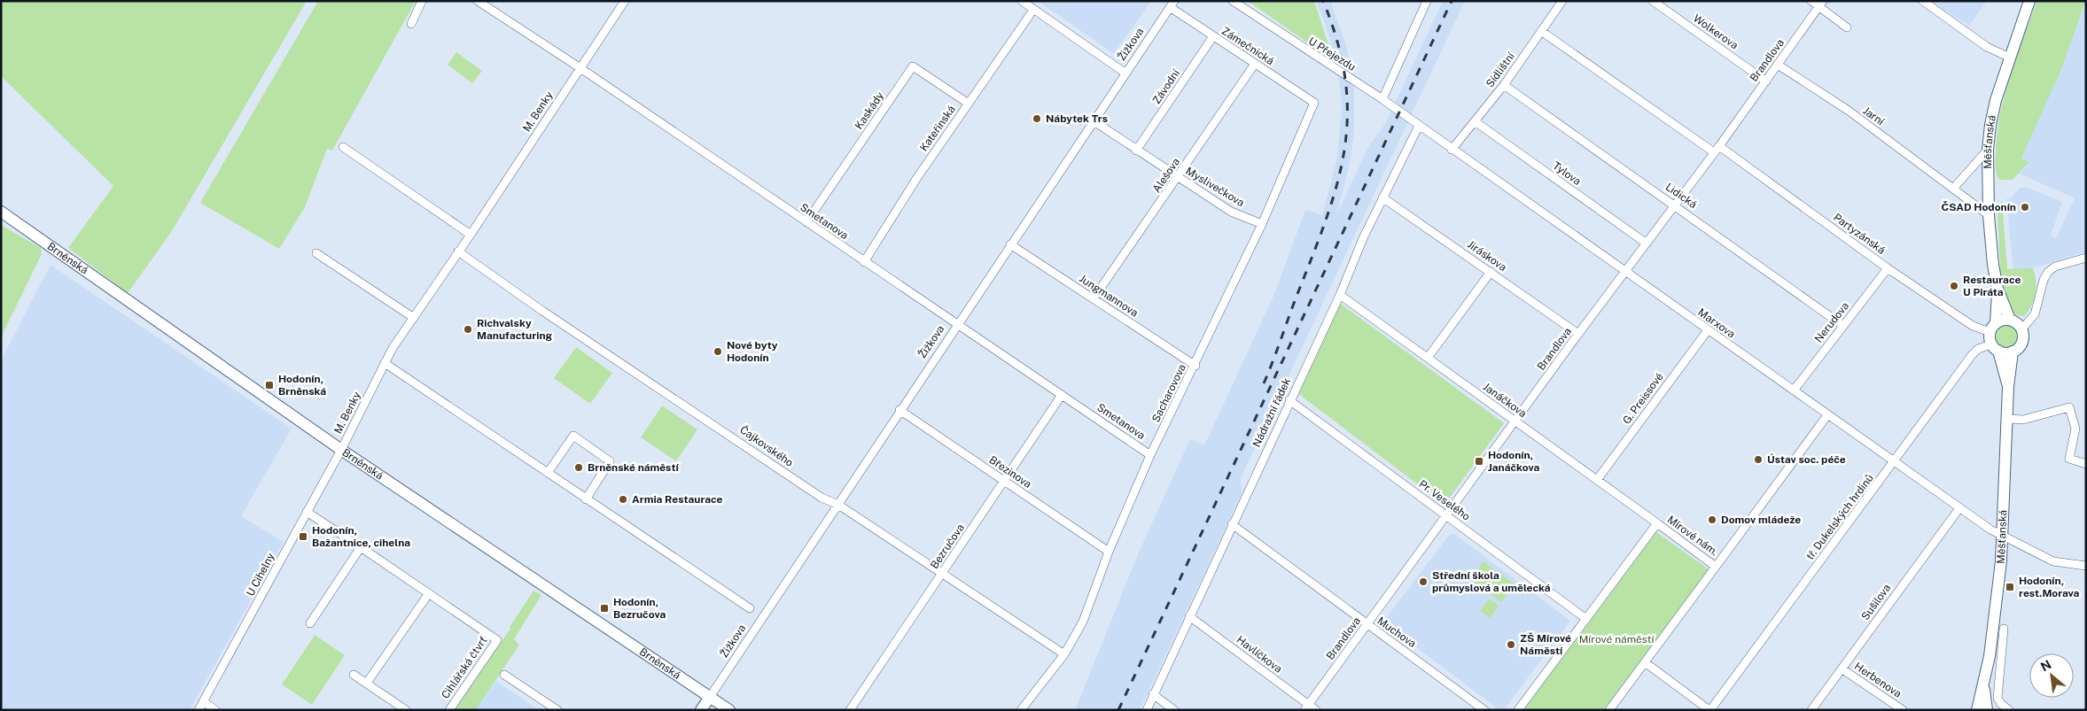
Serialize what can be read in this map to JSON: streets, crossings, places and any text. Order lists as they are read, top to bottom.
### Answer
{
  "streets": {
    "main road": ["Měšťanská", "Brněnská"],
    "street": [
      "Wolkerova",
      "Žižkova",
      "Zámečnická",
      "U Přejezdu",
      "Brandlova",
      "Sídlištní",
      "Závodní",
      "Kaskády",
      "M. Benky",
      "Jarní",
      "Kateřinská",
      "Tylova",
      "Alešova",
      "Myslivečkova",
      "Lidická",
      "Smetanova",
      "Partyzánská",
      "Jiráskova",
      "Jungmannova",
      "Nerudova",
      "Marxova",
      "Sacharovova",
      "G. Preissové",
      "Janáčkova",
      "Nádražní řádek",
      "Čajkovského",
      "Březinova",
      "Pr. Veselého",
      "tř. Dukelských hrdinů",
      "Mírové nám.",
      "Bezručova",
      "U Cihelny",
      "Sušilova",
      "Muchova",
      "Havlíčkova",
      "Cihlářská čtvrť",
      "Herbenova"
    ]
  },
  "crossings": [
    ["Wolkerova", "Brandlova"],
    ["Žižkova", "Zámečnická"],
    ["Žižkova", "Myslivečkova"],
    ["Žižkova", "Smetanova"],
    ["Žižkova", "Brněnská"],
    ["Žižkova", "Jungmannova"],
    ["Žižkova", "Čajkovského"],
    ["Žižkova", "Březinova"],
    ["Zámečnická", "Závodní"],
    ["Zámečnická", "Alešova"],
    ["Zámečnická", "Sacharovova"],
    ["U Přejezdu", "Marxova"],
    ["U Přejezdu", "Nádražní řádek"],
    ["Brandlova", "Jarní"],
    ["Brandlova", "Tylova"],
    ["Brandlova", "Lidická"],
    ["Brandlova", "Partyzánská"],
    ["Brandlova", "Jiráskova"],
    ["Brandlova", "Marxova"],
    ["Brandlova", "Janáčkova"],
    ["Brandlova", "Pr. Veselého"],
    ["Brandlova", "Muchova"],
    ["Brandlova", "Havlíčkova"],
    ["Sídlištní", "Tylova"],
    ["Sídlištní", "Lidická"],
    ["Sídlištní", "Partyzánská"],
    ["Sídlištní", "Marxova"],
    ["Závodní", "Myslivečkova"],
    ["Kaskády", "Kateřinská"],
    ["Kaskády", "Smetanova"],
    ["M. Benky", "Smetanova"],
    ["M. Benky", "Brněnská"],
    ["M. Benky", "Čajkovského"],
    ["M. Benky", "U Cihelny"],
    ["Jarní", "Měšťanská"],
    ["Kateřinská", "Smetanova"],
    ["Měšťanská", "Partyzánská"],
    ["Měšťanská", "Marxova"],
    ["Měšťanská", "tř. Dukelských hrdinů"],
    ["Alešova", "Myslivečkova"],
    ["Alešova", "Jungmannova"],
    ["Myslivečkova", "Sacharovova"],
    ["Lidická", "Nerudova"],
    ["Smetanova", "Sacharovova"],
    ["Smetanova", "Bezručova"],
    ["Partyzánská", "Nerudova"],
    ["Partyzánská", "tř. Dukelských hrdinů"],
    ["Jiráskova", "Nádražní řádek"],
    ["Brněnská", "U Cihelny"],
    ["Jungmannova", "Sacharovova"],
    ["Nerudova", "Marxova"],
    ["Marxova", "G. Preissové"],
    ["Marxova", "Nádražní řádek"],
    ["Marxova", "tř. Dukelských hrdinů"],
    ["Marxova", "Sušilova"],
    ["Sacharovova", "Čajkovského"],
    ["Sacharovova", "Březinova"],
    ["G. Preissové", "Janáčkova"],
    ["Janáčkova", "Nádražní řádek"],
    ["Janáčkova", "Mírové nám."],
    ["Nádražní řádek", "Pr. Veselého"],
    ["Nádražní řádek", "Muchova"],
    ["Nádražní řádek", "Havlíčkova"],
    ["Čajkovského", "Bezručova"],
    ["Březinova", "Bezručova"],
    ["Pr. Veselého", "Mírové nám."],
    ["U Cihelny", "Cihlářská čtvrť"],
    ["Sušilova", "Herbenova"]
  ],
  "parks": ["Mírové náměstí"],
  "places": {
    "other": [
      "Nábytek Trs",
      "ČSAD Hodonín",
      "Restaurace U Piráta",
      "Richvalsky Manufacturing",
      "Nové byty Hodonín",
      "Ústav soc. péče",
      "Brněnské náměstí",
      "Armia Restaurace",
      "Domov mládeže",
      "Střední škola průmyslová a umělecká",
      "ZŠ Mírové Náměstí"
    ],
    "transit": [
      "Hodonín, Brněnská",
      "Hodonín, Janáčkova",
      "Hodonín, Bažantnice, cihelna",
      "Hodonín, rest.Morava",
      "Hodonín, Bezručova"
    ]
  },
  "north": "top left"
}
